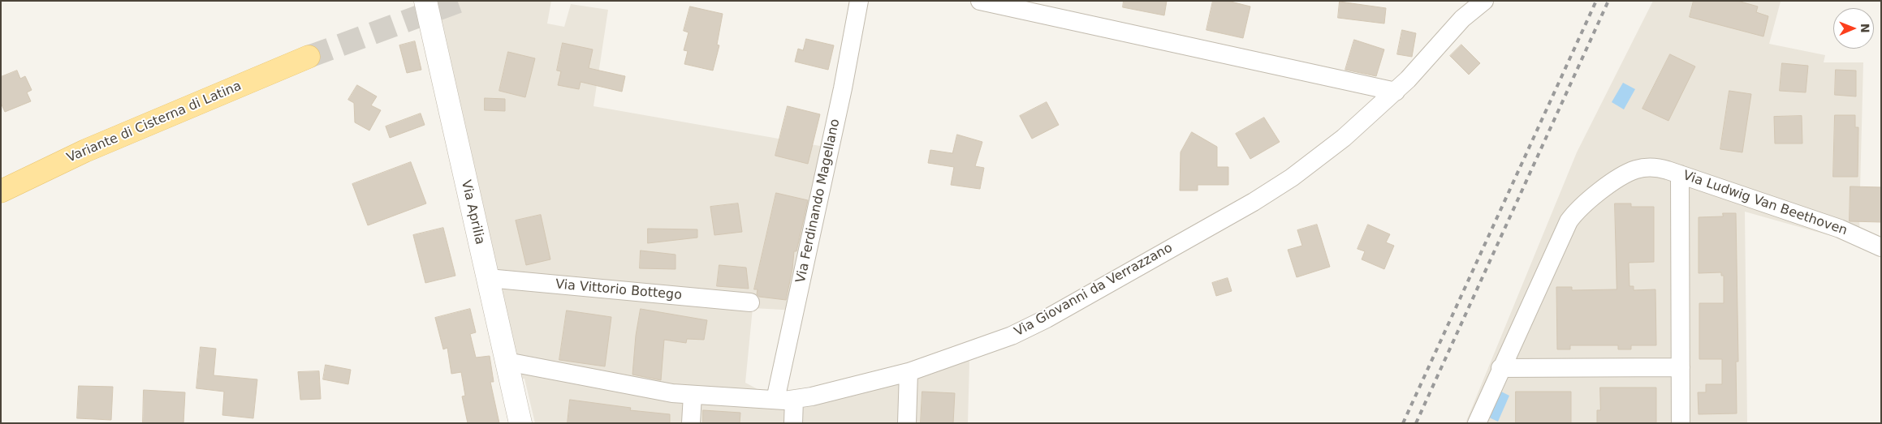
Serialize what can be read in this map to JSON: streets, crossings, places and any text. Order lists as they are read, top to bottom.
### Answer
{
  "streets": {
    "main road": ["Variante di Cisterna di Latina"],
    "street": [
      "Via Ferdinando Magellano",
      "Via Ludwig Van Beethoven",
      "Via Aprilia",
      "Via Vittorio Bottego",
      "Via Giovanni da Verrazzano"
    ]
  },
  "crossings": [
    ["Via Ferdinando Magellano", "Via Giovanni da Verrazzano"],
    ["Via Aprilia", "Via Vittorio Bottego"],
    ["Via Aprilia", "Via Giovanni da Verrazzano"]
  ],
  "north": "right"
}
